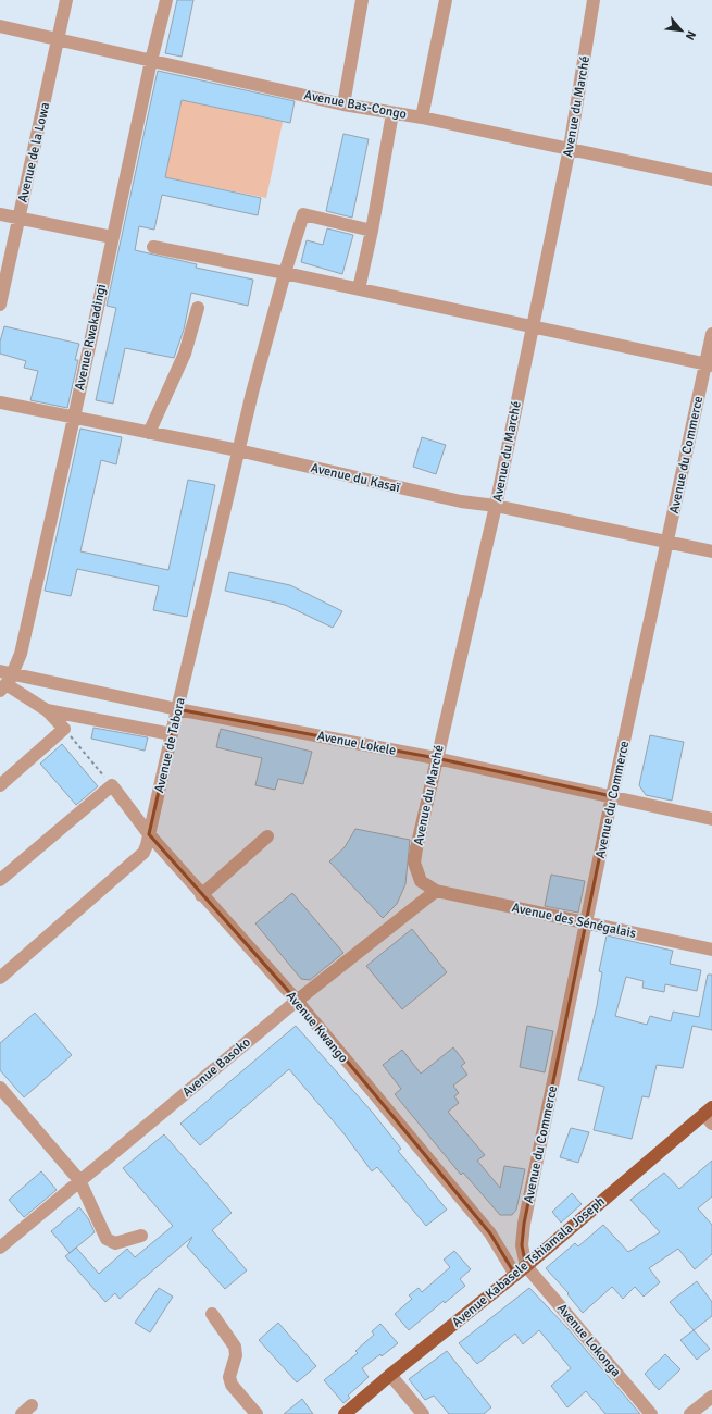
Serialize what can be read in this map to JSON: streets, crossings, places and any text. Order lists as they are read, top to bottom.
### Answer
{
  "streets": {
    "main road": ["Avenue Kabasele Tshiamala Joseph"],
    "street": [
      "Avenue Bas-Congo",
      "Avenue du Marché",
      "Avenue de la Lowa",
      "Avenue Rwakadingi",
      "Avenue du Commerce",
      "Avenue du Kasaï",
      "Avenue Lokele",
      "Avenue de Tabora",
      "Avenue des Sénégalais",
      "Avenue Kwango",
      "Avenue Basoko",
      "Avenue Lokonga"
    ]
  },
  "crossings": [
    ["Avenue Bas-Congo", "Avenue du Marché"],
    ["Avenue Bas-Congo", "Avenue de la Lowa"],
    ["Avenue Bas-Congo", "Avenue Rwakadingi"],
    ["Avenue du Marché", "Avenue du Kasaï"],
    ["Avenue du Marché", "Avenue Lokele"],
    ["Avenue du Marché", "Avenue des Sénégalais"],
    ["Avenue du Marché", "Avenue Basoko"],
    ["Avenue Rwakadingi", "Avenue du Kasaï"],
    ["Avenue Rwakadingi", "Avenue Lokele"],
    ["Avenue du Commerce", "Avenue du Kasaï"],
    ["Avenue du Commerce", "Avenue Lokele"],
    ["Avenue du Commerce", "Avenue des Sénégalais"],
    ["Avenue du Commerce", "Avenue Kabasele Tshiamala Joseph"],
    ["Avenue du Commerce", "Avenue Lokonga"],
    ["Avenue du Kasaï", "Avenue de Tabora"],
    ["Avenue Lokele", "Avenue de Tabora"],
    ["Avenue de Tabora", "Avenue Kwango"],
    ["Avenue des Sénégalais", "Avenue Basoko"],
    ["Avenue Kwango", "Avenue Basoko"],
    ["Avenue Kwango", "Avenue Kabasele Tshiamala Joseph"],
    ["Avenue Kabasele Tshiamala Joseph", "Avenue Lokonga"]
  ],
  "north": "bottom right"
}
